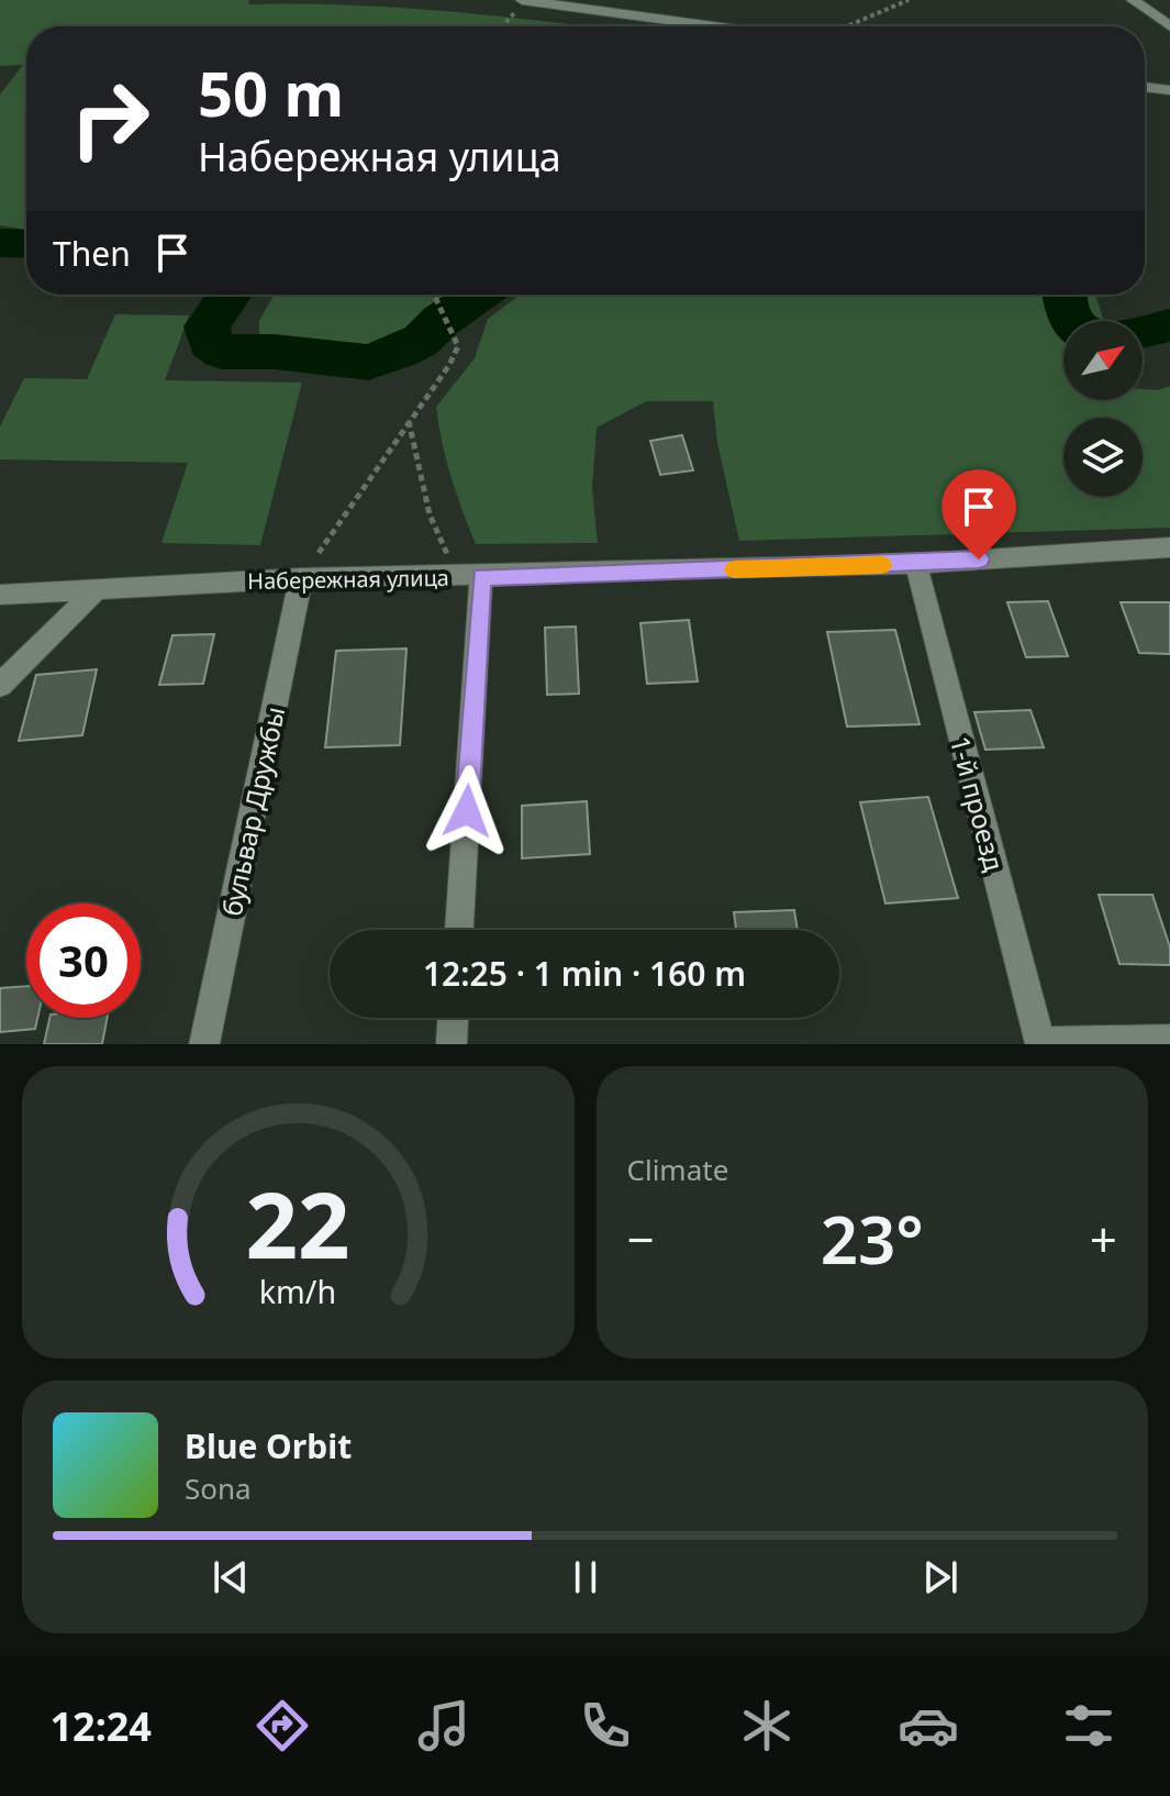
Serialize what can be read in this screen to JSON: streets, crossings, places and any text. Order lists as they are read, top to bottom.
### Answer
{
  "streets": {
    "street": ["Набережная улица", "1-й проезд", "бульвар Дружбы"]
  },
  "crossings": [
    ["Набережная улица", "1-й проезд"],
    ["Набережная улица", "бульвар Дружбы"]
  ],
  "north": "top right",
  "page": {
    "turn": ["50 m", "Набережная улица"],
    "then": "Then",
    "limit": "30",
    "trip": "12:25 · 1 min · 160 m",
    "tile": "Climate",
    "heat": ["−", "23°", "+"],
    "song": ["Blue Orbit", "Sona"],
    "tabs": "12:24",
    "gauge": ["22", "km/h"]
  }
}
